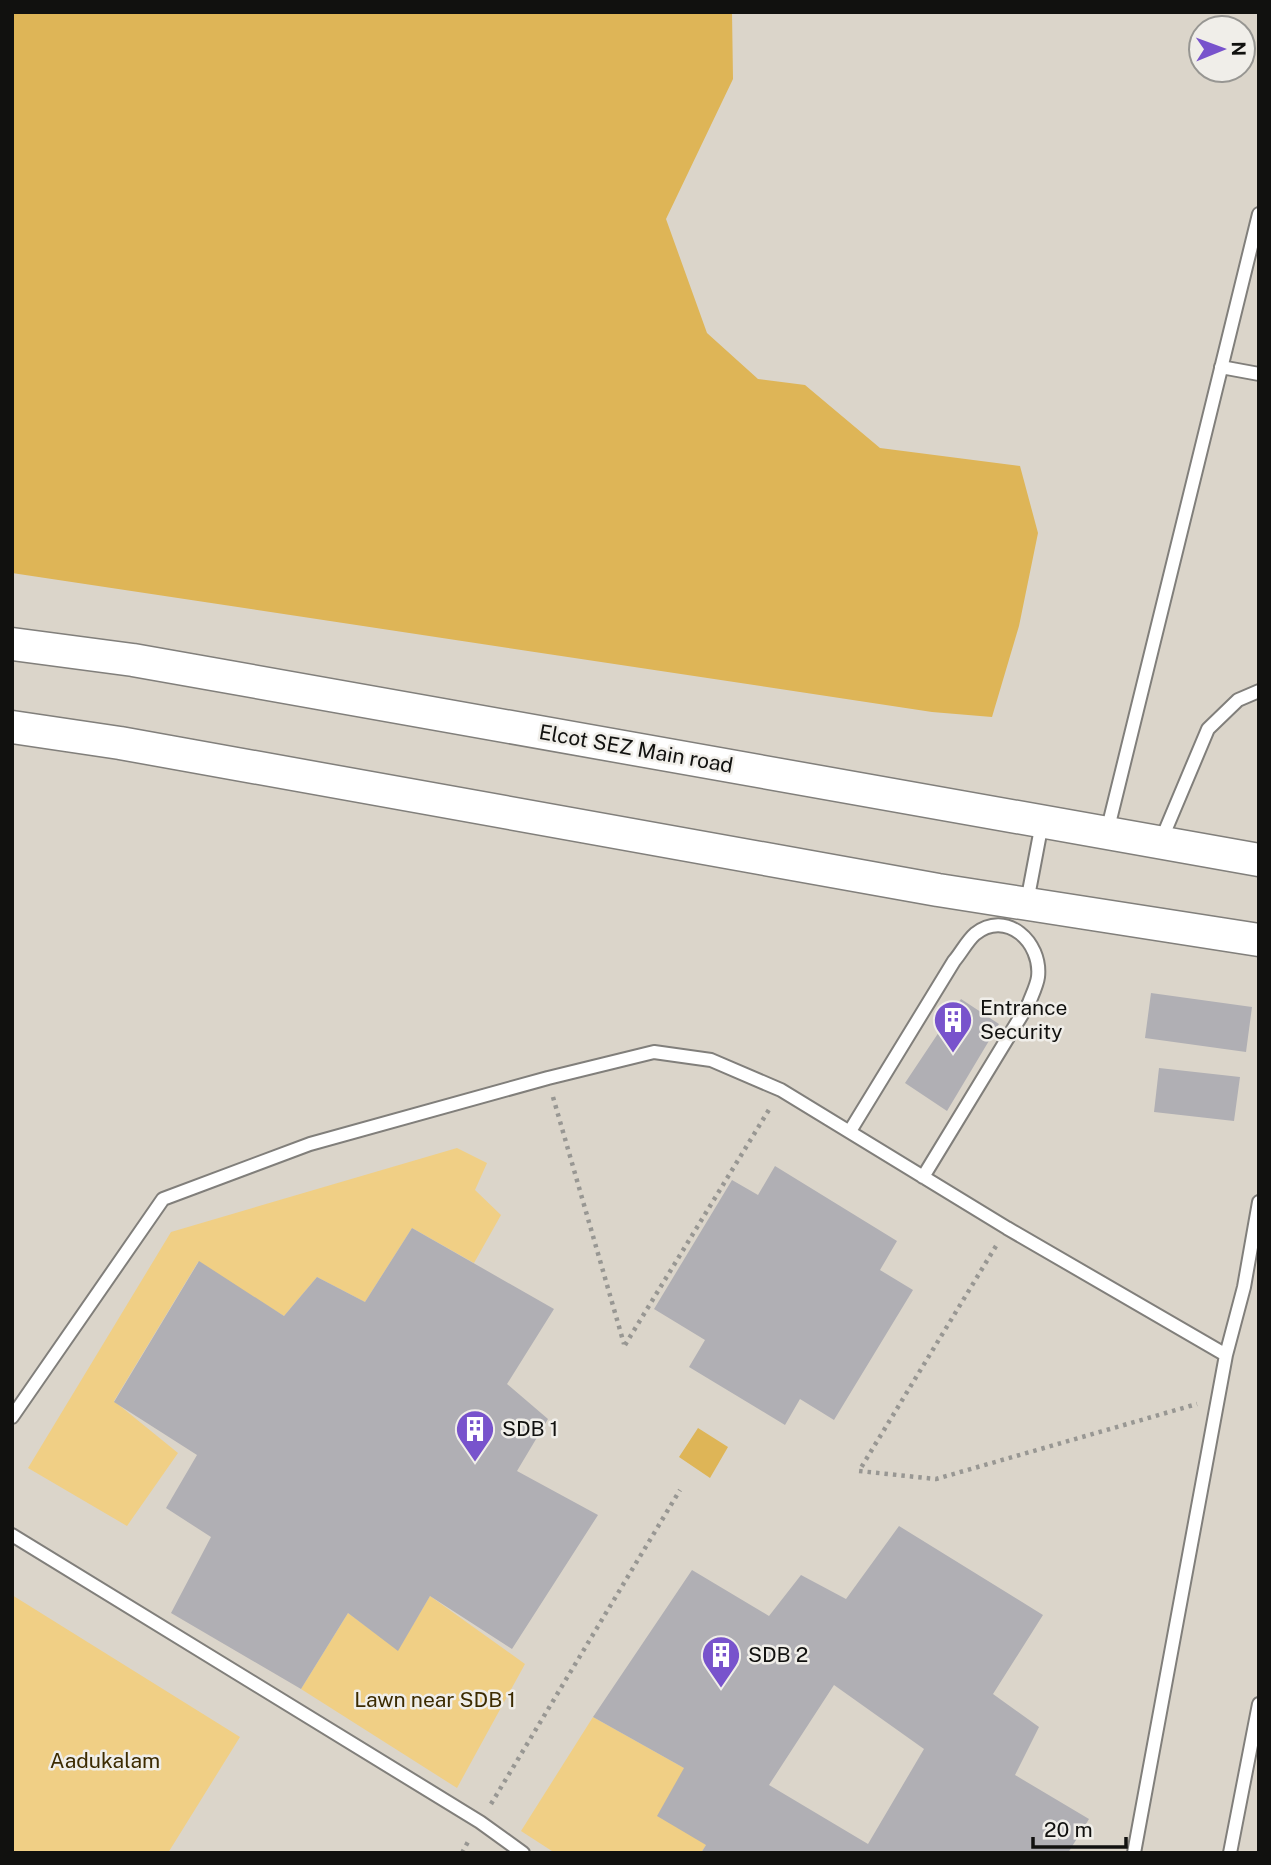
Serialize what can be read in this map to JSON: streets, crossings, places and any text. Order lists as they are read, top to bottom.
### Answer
{
  "streets": {
    "street": ["Elcot SEZ Main road"]
  },
  "parks": ["Lawn near SDB 1", "Aadukalam"],
  "places": {
    "building": ["Entrance Security", "SDB 1", "SDB 2"]
  },
  "scale_bar": "20 m",
  "north": "right"
}
